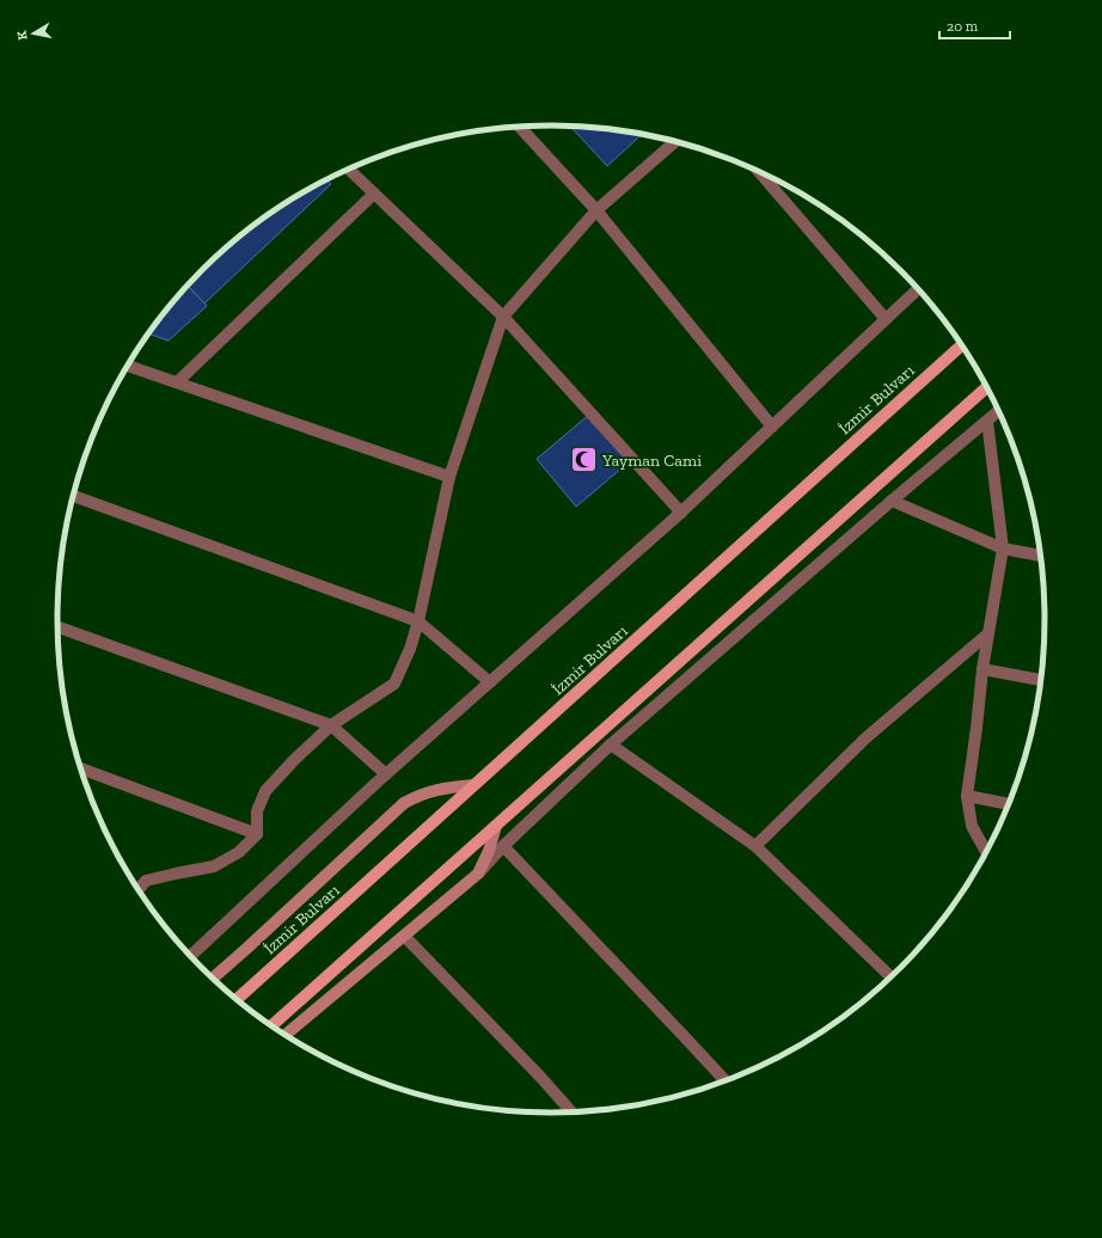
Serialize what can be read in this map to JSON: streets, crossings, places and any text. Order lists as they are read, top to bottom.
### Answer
{
  "streets": {
    "main road": ["İzmir Bulvarı"]
  },
  "places": {
    "mosque": ["Yayman Cami"]
  },
  "scale_bar": "20 m",
  "north": "left"
}
